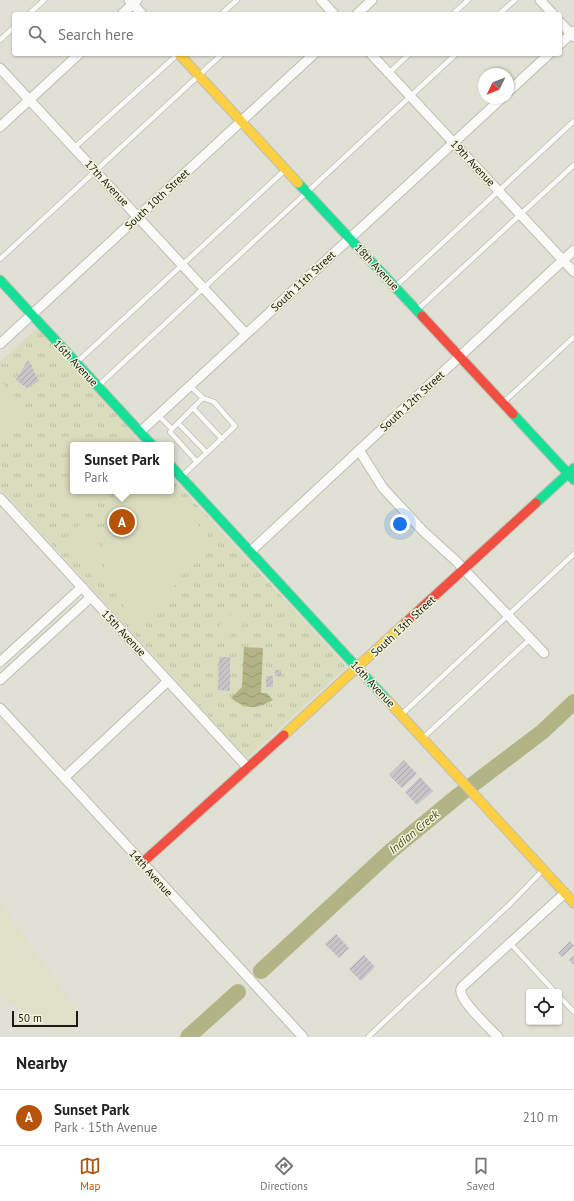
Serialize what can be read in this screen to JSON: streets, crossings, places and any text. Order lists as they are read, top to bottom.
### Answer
{
  "streets": {
    "street": [
      "19th Avenue",
      "17th Avenue",
      "South 10th Street",
      "18th Avenue",
      "South 11th Street",
      "16th Avenue",
      "South 12th Street",
      "South 13th Street",
      "15th Avenue",
      "14th Avenue"
    ]
  },
  "crossings": [
    ["19th Avenue", "South 11th Street"],
    ["19th Avenue", "South 12th Street"],
    ["17th Avenue", "South 10th Street"],
    ["17th Avenue", "South 11th Street"],
    ["South 10th Street", "18th Avenue"],
    ["South 10th Street", "16th Avenue"],
    ["18th Avenue", "South 11th Street"],
    ["18th Avenue", "South 12th Street"],
    ["18th Avenue", "South 13th Street"],
    ["South 11th Street", "16th Avenue"],
    ["16th Avenue", "South 12th Street"],
    ["16th Avenue", "South 13th Street"],
    ["South 13th Street", "15th Avenue"],
    ["South 13th Street", "14th Avenue"]
  ],
  "water": ["Indian Creek"],
  "scale_bar": "50 m",
  "north": "bottom left",
  "page": {
    "search": "Search here",
    "popup": ["Sunset Park", "Park"],
    "pins": "A",
    "scale": "50 m",
    "heading": "Nearby",
    "list": [
      {
        "mark": "A",
        "name": "Sunset Park",
        "note": "Park · 15th Avenue",
        "value": "210 m"
      }
    ],
    "nav": ["Map", "Directions", "Saved"]
  }
}
